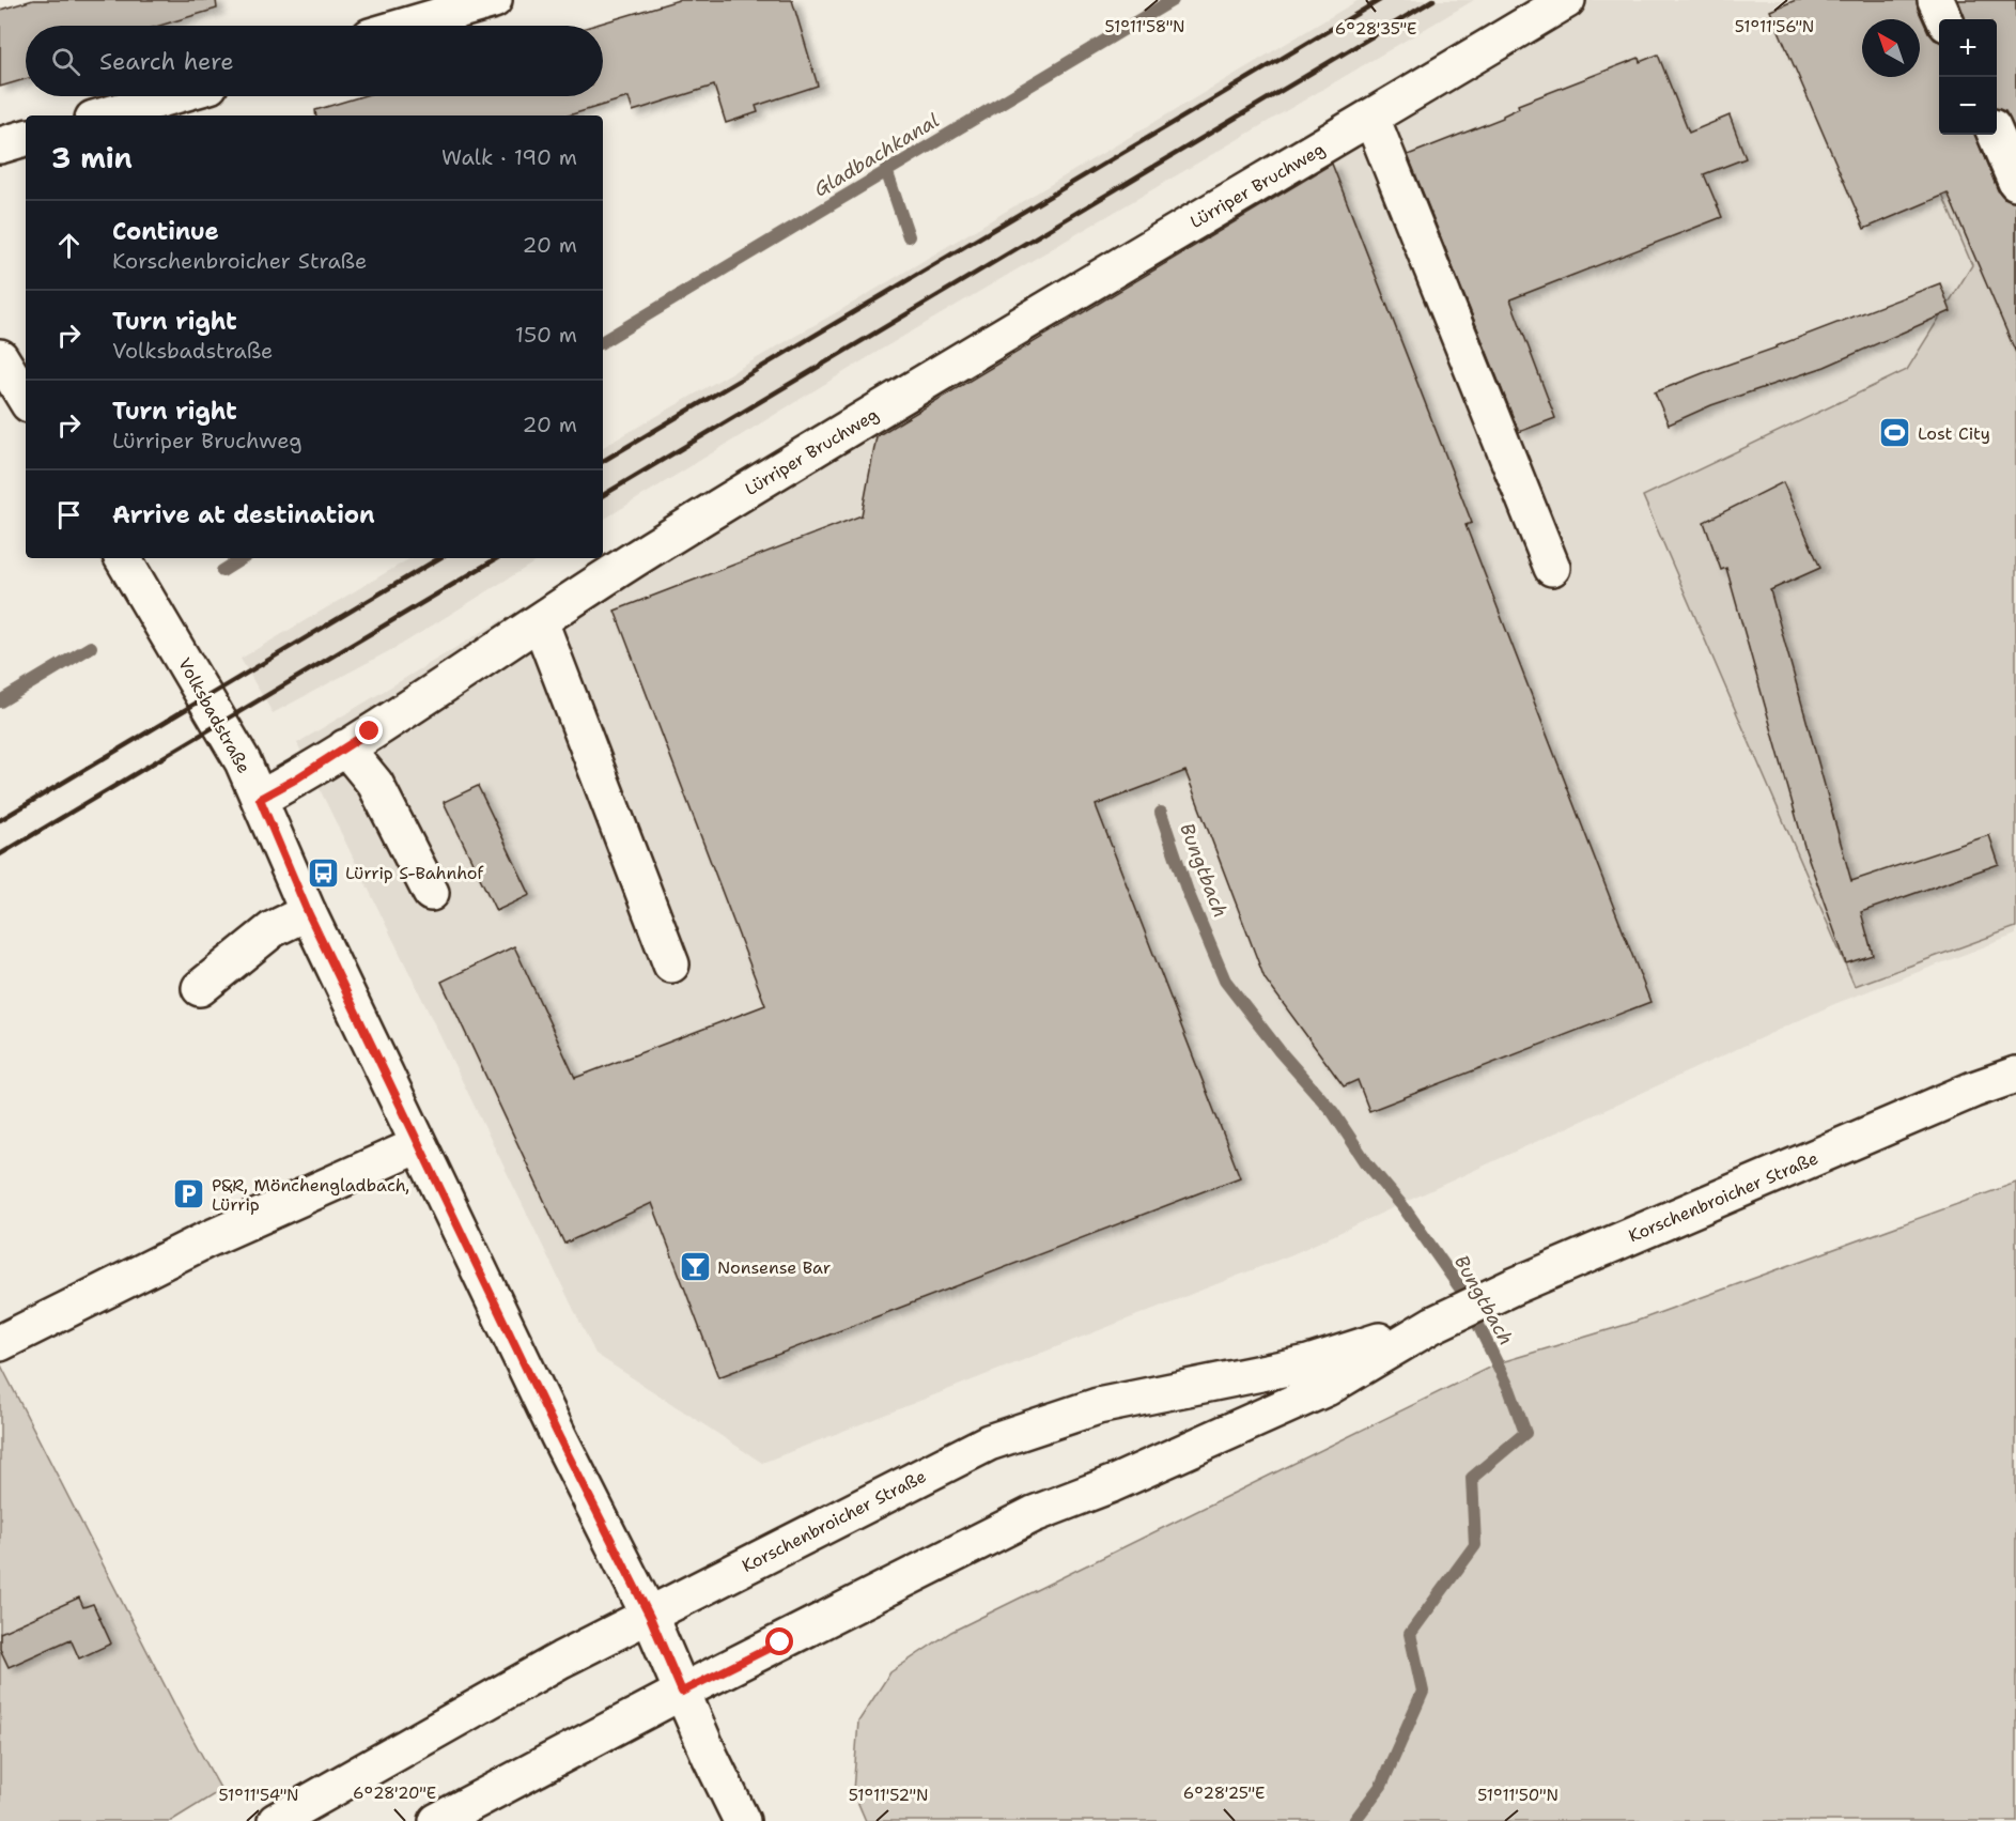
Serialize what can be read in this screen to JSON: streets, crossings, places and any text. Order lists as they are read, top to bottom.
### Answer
{
  "streets": {
    "main road": ["Lürriper Bruchweg", "Volksbadstraße", "Korschenbroicher Straße"]
  },
  "crossings": [
    ["Lürriper Bruchweg", "Volksbadstraße"],
    ["Volksbadstraße", "Korschenbroicher Straße"]
  ],
  "water": ["Gladbachkanal", "Bungtbach"],
  "places": {
    "sports": ["Lost City"],
    "bus stop": ["Lürrip S-Bahnhof"],
    "parking": ["P&R, Mönchengladbach, Lürrip"],
    "bar": ["Nonsense Bar"]
  },
  "north": "top left",
  "page": {
    "map_buttons": ["+", "−"],
    "search": "Search here",
    "heading": ["3 min", "Walk · 190 m"],
    "list": [
      ["Continue", "Korschenbroicher Straße", "20 m"],
      ["Turn right", "Volksbadstraße", "150 m"],
      ["Turn right", "Lürriper Bruchweg", "20 m"],
      "Arrive at destination"
    ]
  },
  "coordinates": [
    "51°11'58\"N",
    "51°11'56\"N",
    "6°28'35\"E",
    "6°28'20\"E",
    "6°28'25\"E",
    "51°11'54\"N",
    "51°11'52\"N",
    "51°11'50\"N"
  ]
}
